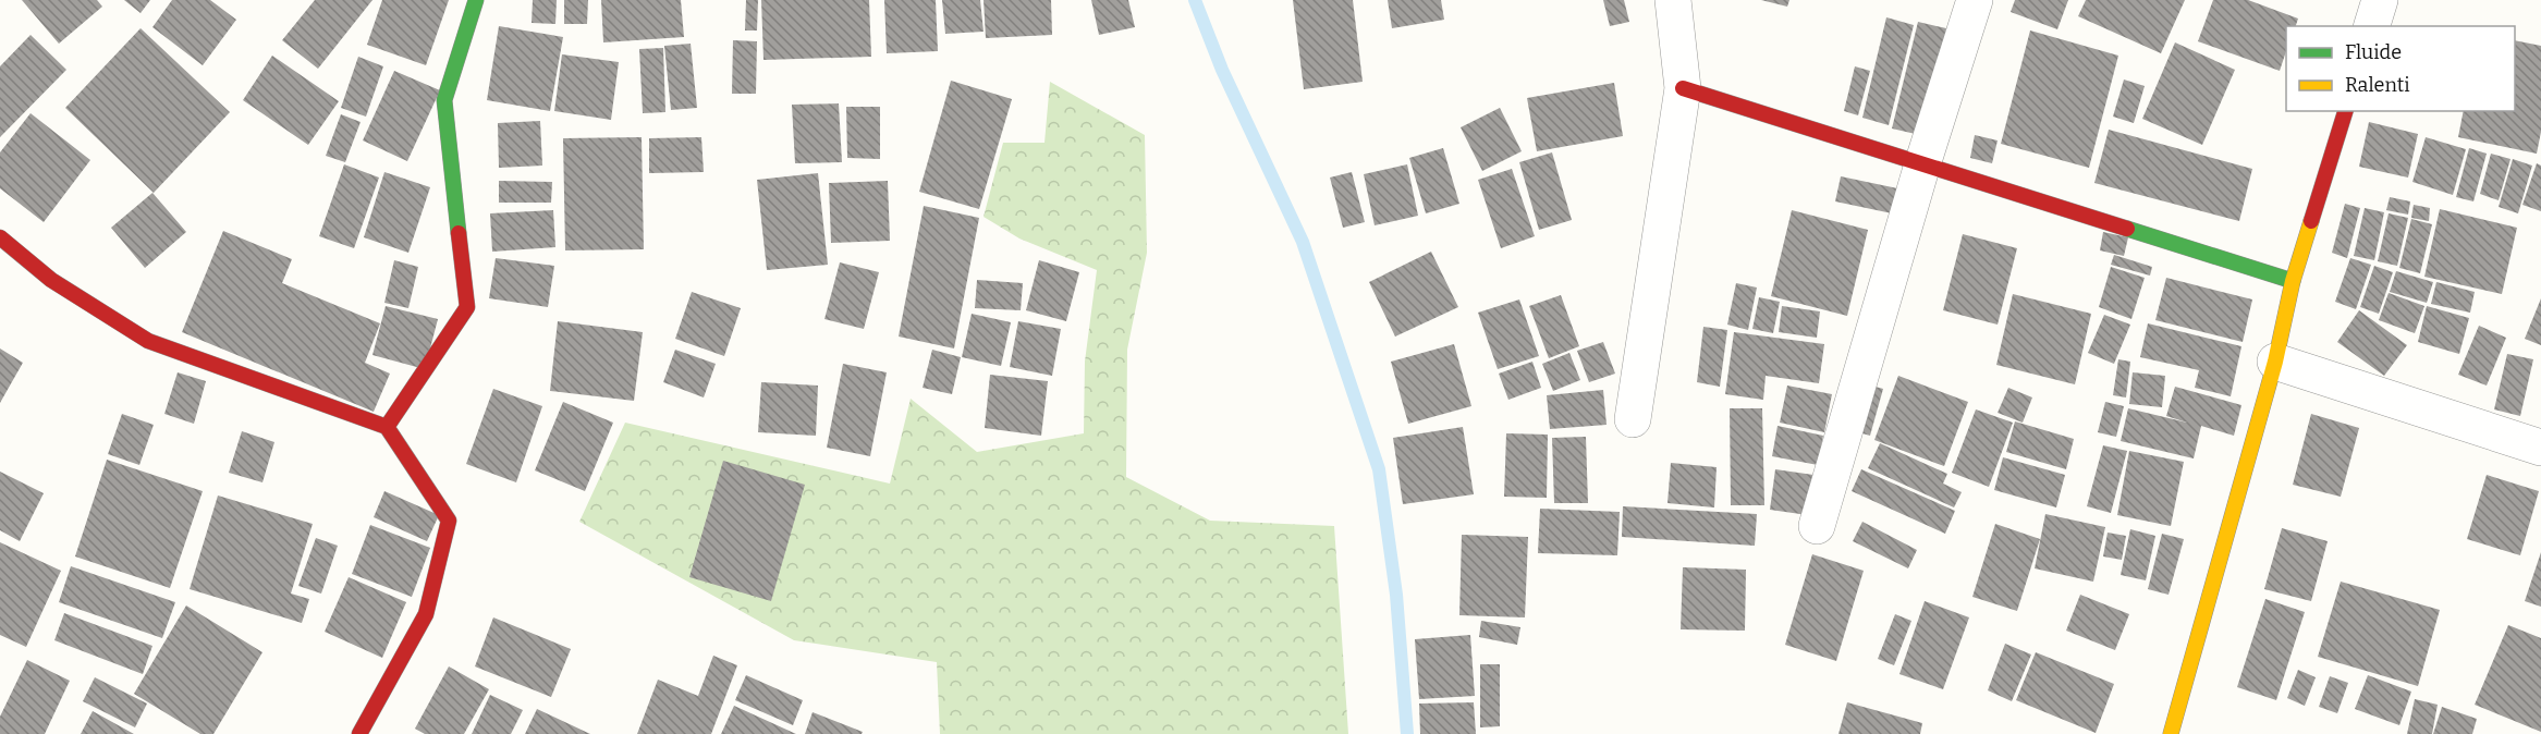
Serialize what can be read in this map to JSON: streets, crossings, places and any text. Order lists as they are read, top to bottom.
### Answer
{
  "legend": ["Fluide", "Ralenti"]
}
